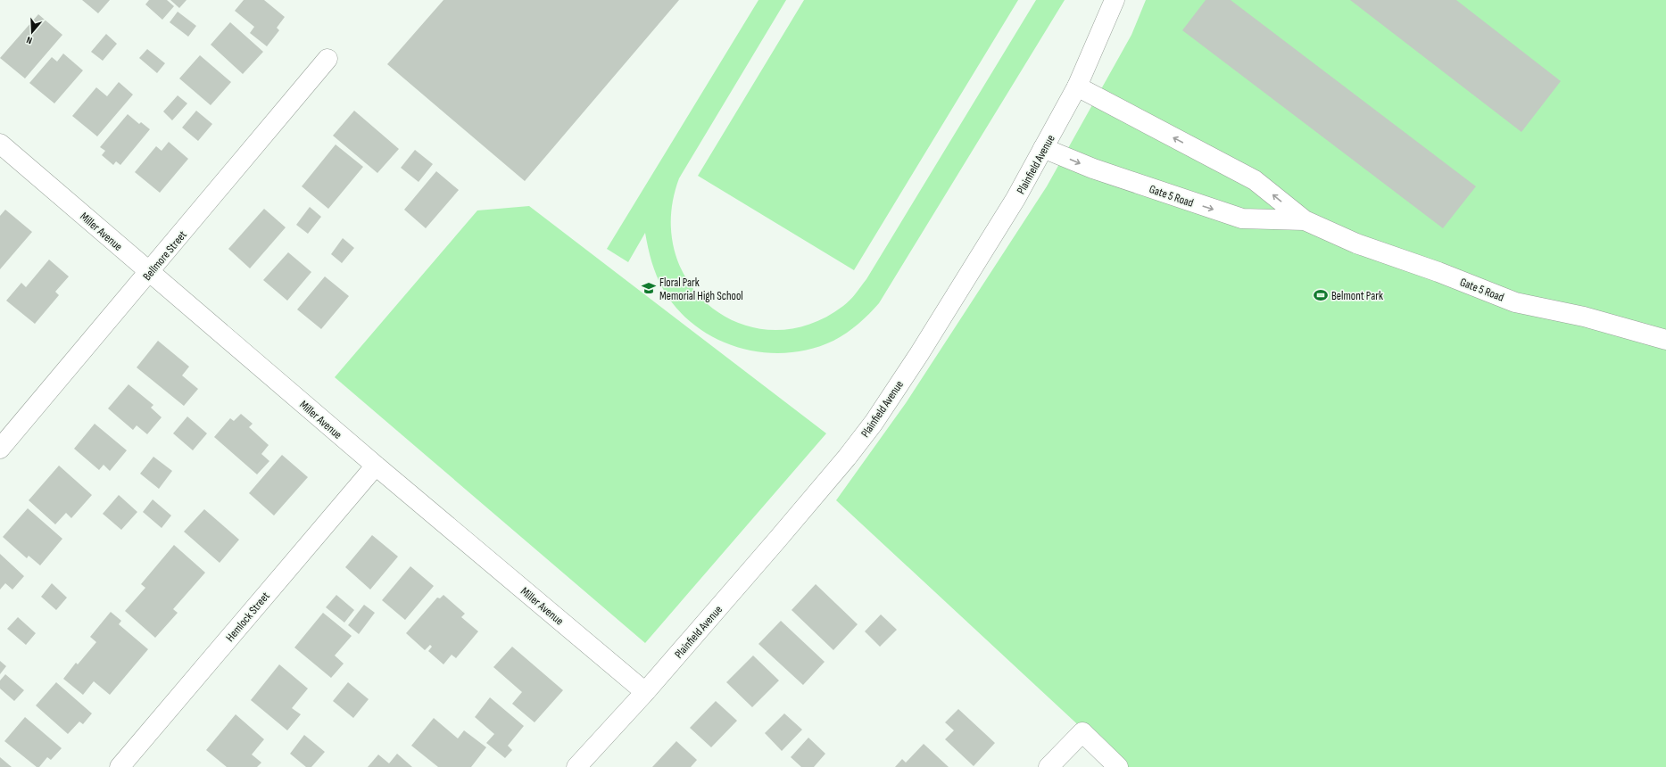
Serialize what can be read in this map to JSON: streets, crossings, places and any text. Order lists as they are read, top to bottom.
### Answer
{
  "streets": {
    "street": [
      "Plainfield Avenue",
      "Gate 5 Road",
      "Miller Avenue",
      "Bellmore Street",
      "Hemlock Street"
    ]
  },
  "crossings": [
    ["Plainfield Avenue", "Gate 5 Road"],
    ["Plainfield Avenue", "Miller Avenue"],
    ["Miller Avenue", "Bellmore Street"],
    ["Miller Avenue", "Hemlock Street"]
  ],
  "places": {
    "school or university": ["Floral Park Memorial High School"],
    "sports": ["Belmont Park"]
  },
  "north": "bottom"
}
